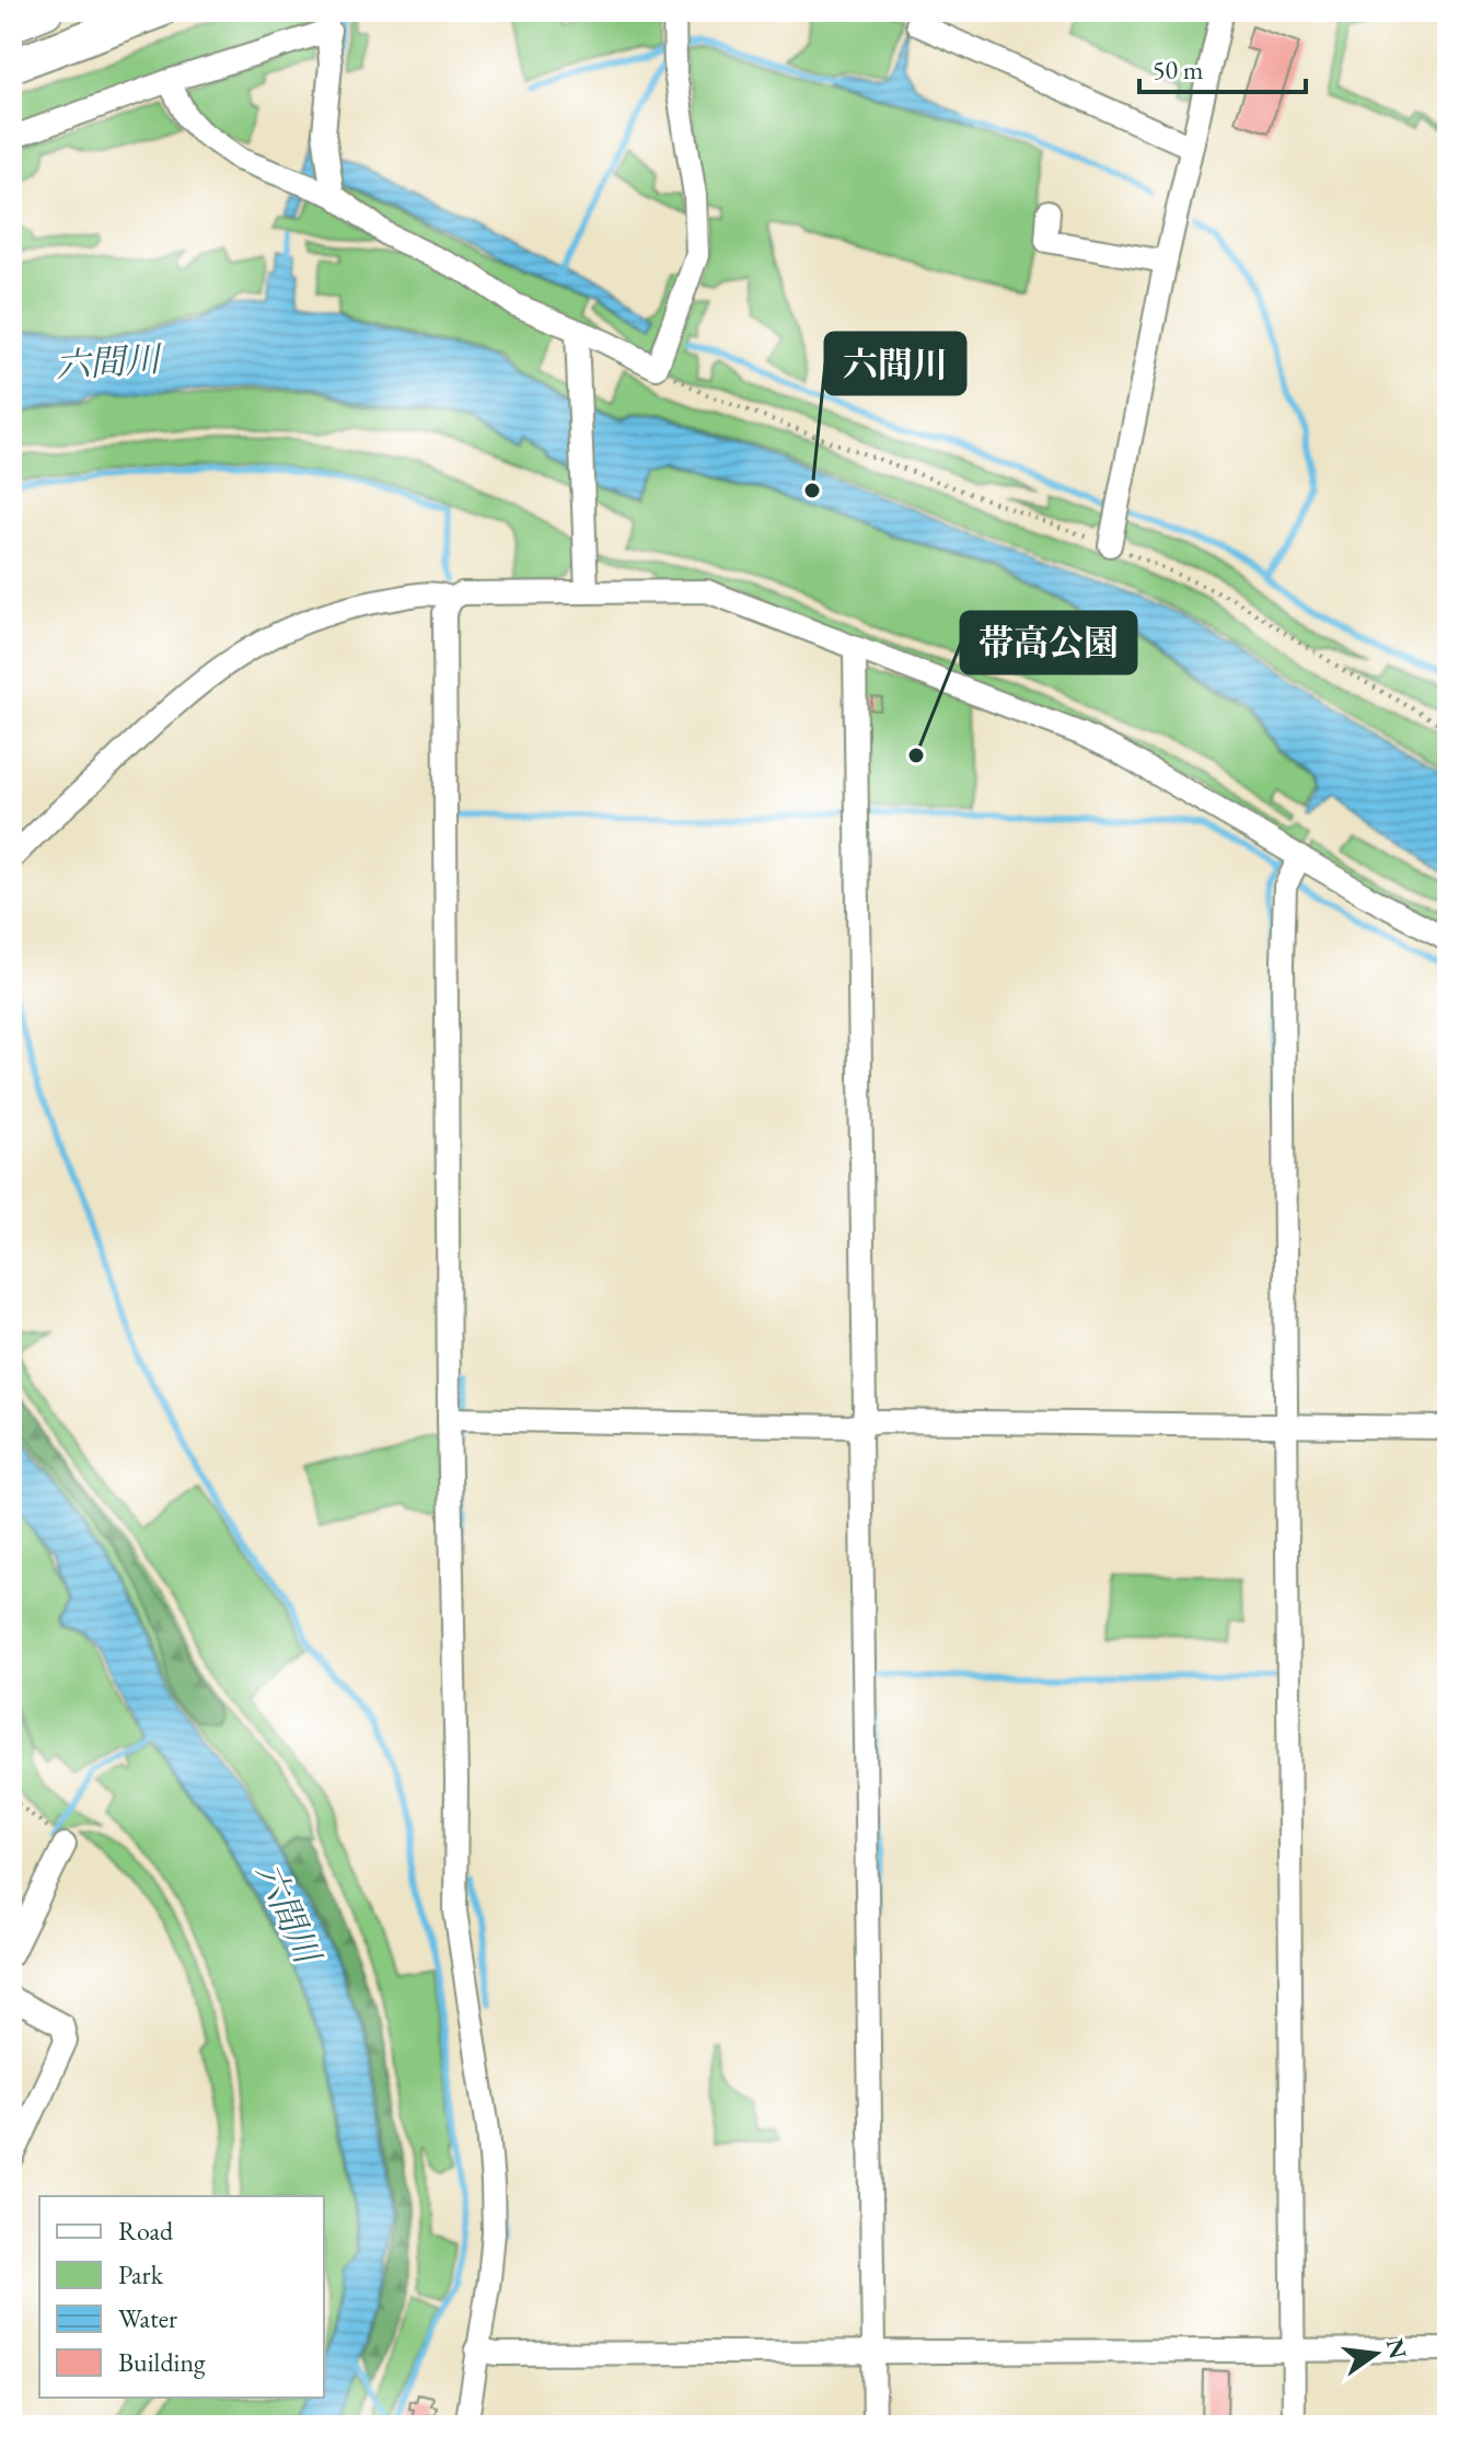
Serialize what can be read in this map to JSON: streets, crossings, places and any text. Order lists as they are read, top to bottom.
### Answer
{
  "water": ["六間川"],
  "places": ["六間川", "帯高公園"],
  "legend": [
    "Road",
    "Park",
    "Water",
    "Building"
  ],
  "scale_bar": "50 m",
  "north": "right"
}
